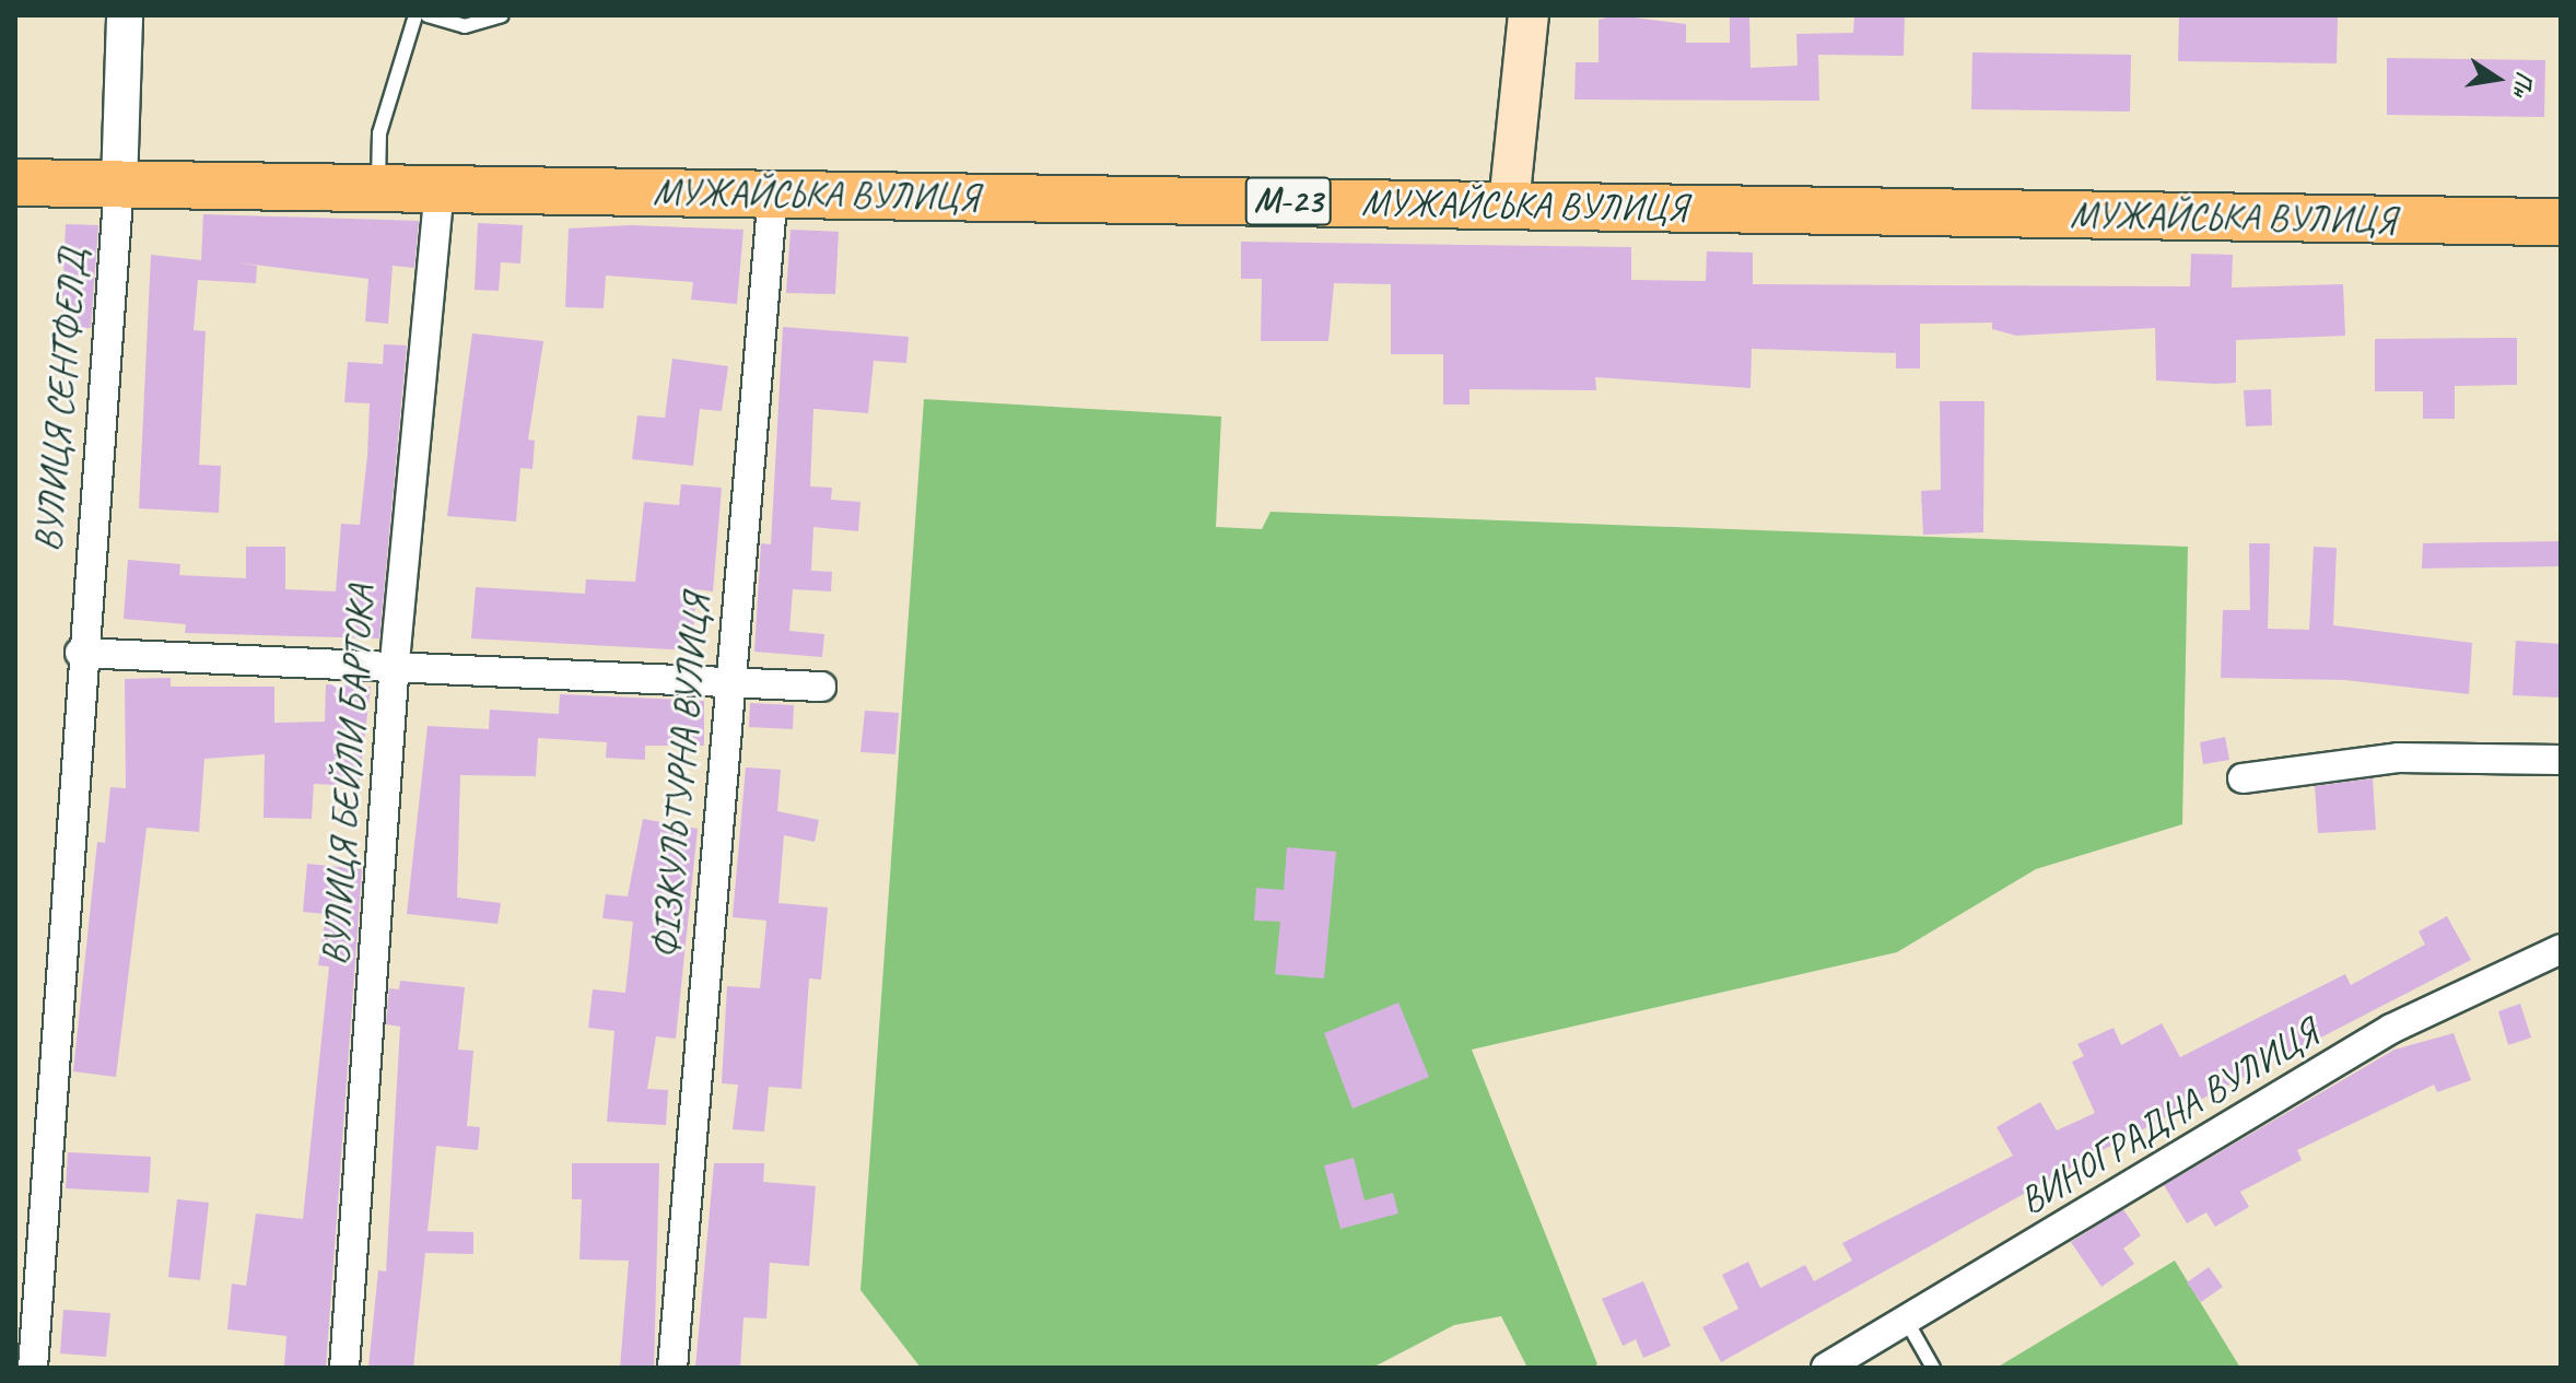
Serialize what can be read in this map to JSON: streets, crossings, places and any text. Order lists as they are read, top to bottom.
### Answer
{
  "streets": {
    "highway": ["МУЖАЙСЬКА ВУЛИЦЯ", "М-23"],
    "street": [
      "ВУЛИЦЯ СЕНТФЕЛД",
      "ВУЛИЦЯ БЕЙЛИ БАРТОКА",
      "ФІЗКУЛЬТУРНА ВУЛИЦЯ",
      "ВИНОГРАДНА ВУЛИЦЯ"
    ]
  },
  "crossings": [
    ["МУЖАЙСЬКА ВУЛИЦЯ", "ВУЛИЦЯ СЕНТФЕЛД"],
    ["МУЖАЙСЬКА ВУЛИЦЯ", "ВУЛИЦЯ БЕЙЛИ БАРТОКА"],
    ["МУЖАЙСЬКА ВУЛИЦЯ", "ФІЗКУЛЬТУРНА ВУЛИЦЯ"]
  ],
  "north": "right"
}
